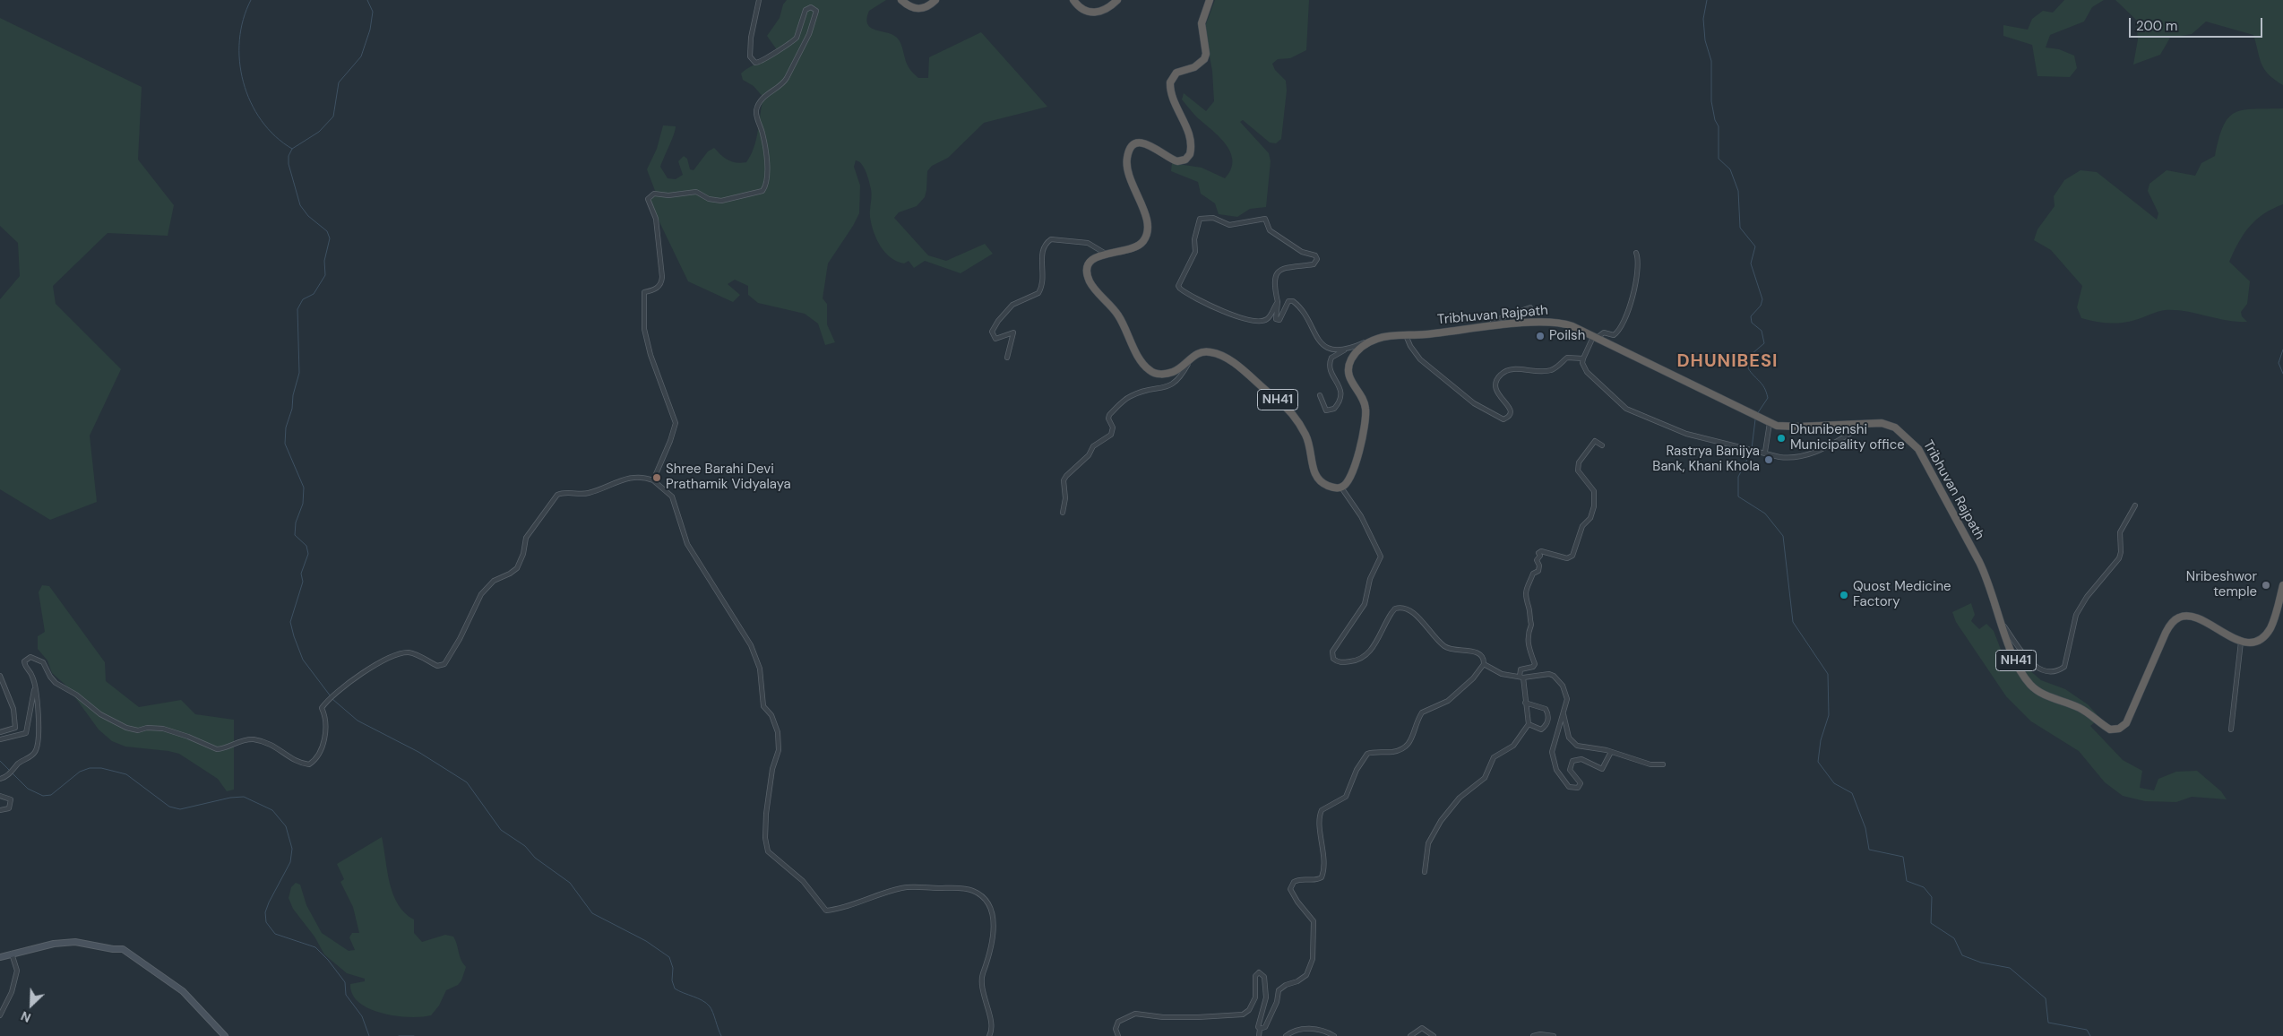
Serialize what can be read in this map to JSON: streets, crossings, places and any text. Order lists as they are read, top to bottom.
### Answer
{
  "streets": {
    "highway": ["Tribhuvan Rajpath", "NH41"]
  },
  "crossings": [
    ["Tribhuvan Rajpath", "NH41"]
  ],
  "districts": ["DHUNIBESI"],
  "places": [
    "Poilsh",
    "Dhunibenshi Municipality office",
    "Rastrya Banijya Bank, Khani Khola",
    "Shree Barahi Devi Prathamik Vidyalaya",
    "Nribeshwor temple",
    "Quost Medicine Factory"
  ],
  "scale_bar": "200 m",
  "north": "bottom left"
}
